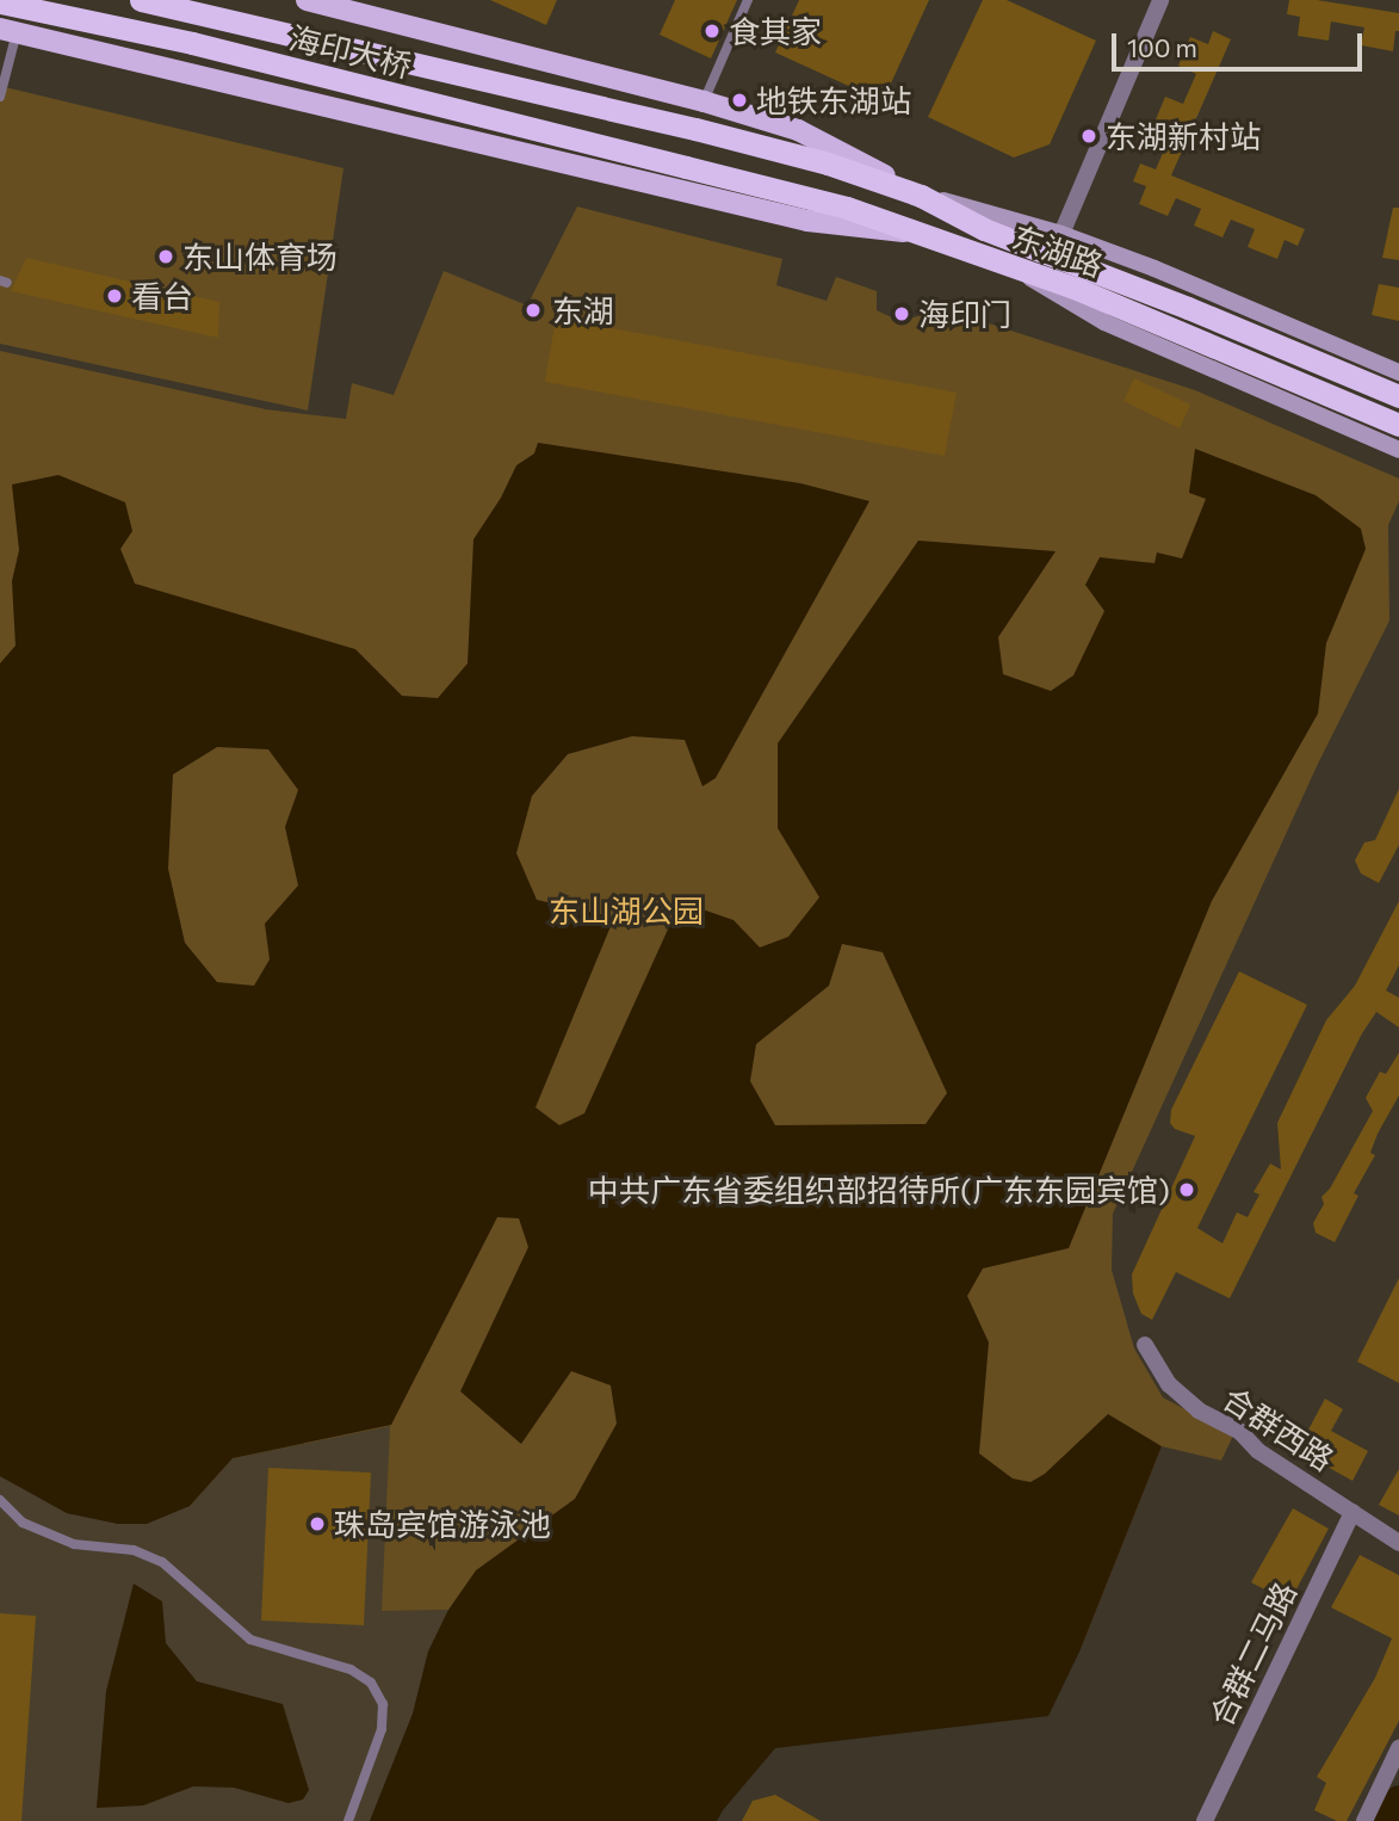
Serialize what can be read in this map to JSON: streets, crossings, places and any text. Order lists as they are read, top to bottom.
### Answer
{
  "streets": {
    "highway": ["海印大桥", "东湖路"],
    "street": ["合群西路", "合群二马路"]
  },
  "crossings": [
    ["海印大桥", "东湖路"],
    ["合群西路", "合群二马路"]
  ],
  "parks": ["东山湖公园"],
  "places": [
    "食其家",
    "地铁东湖站",
    "东湖新村站",
    "东山体育场",
    "看台",
    "东湖",
    "海印门",
    "中共广东省委组织部招待所(广东东园宾馆)",
    "珠岛宾馆游泳池"
  ],
  "scale_bar": "100 m"
}
